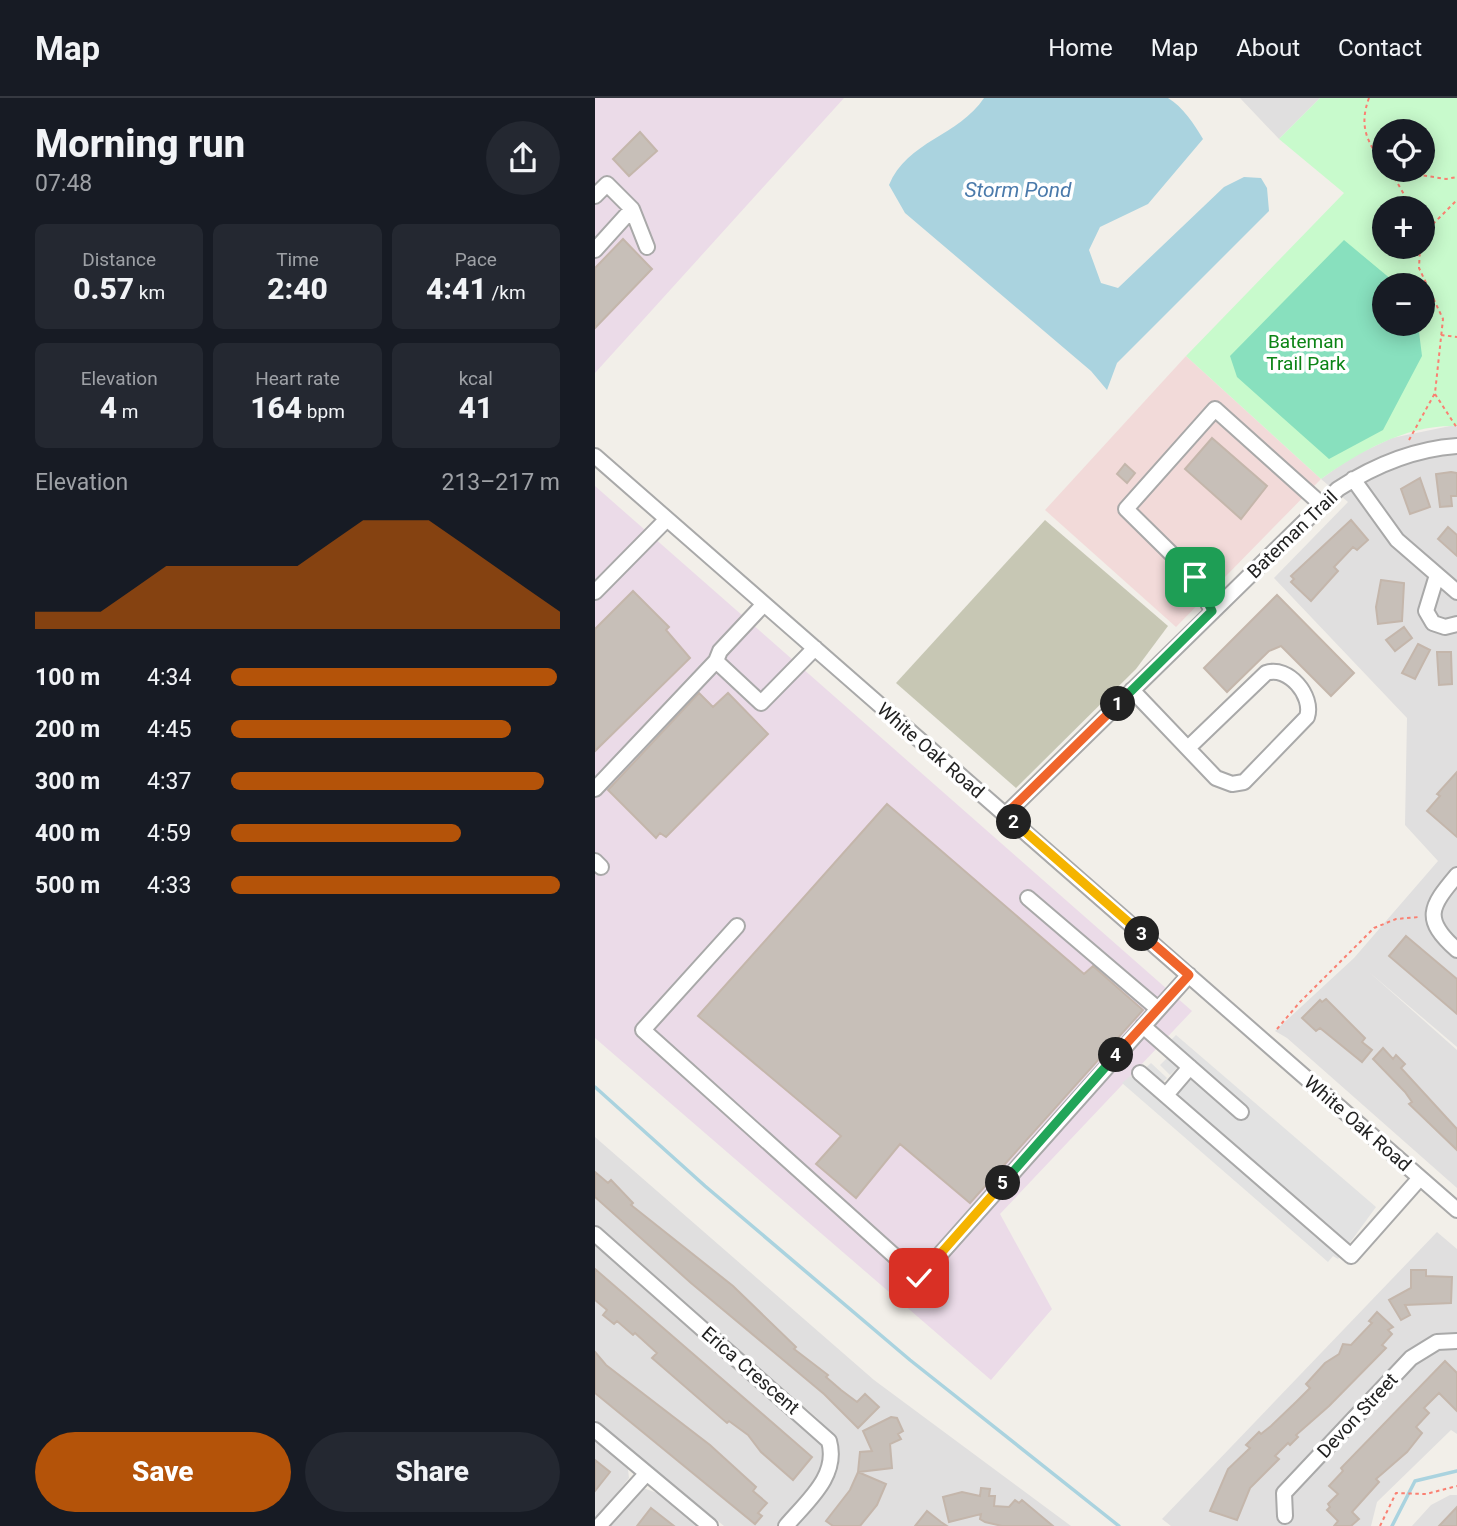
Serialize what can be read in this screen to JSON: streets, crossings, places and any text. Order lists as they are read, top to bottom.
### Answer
{
  "streets": {
    "street": [
      "Bateman Trail",
      "White Oak Road",
      "Erica Crescent",
      "Devon Street"
    ]
  },
  "crossings": [
    ["Bateman Trail", "White Oak Road"]
  ],
  "water": ["Storm Pond"],
  "parks": ["Bateman Trail Park"],
  "page": {
    "header": "Map",
    "nav": [
      "Home",
      "Map",
      "About",
      "Contact"
    ],
    "heading": ["Morning run", "07:48"],
    "map_buttons": ["+", "−"],
    "stats": [
      ["Distance", "0.57 km"],
      ["Time", "2:40"],
      ["Pace", "4:41 /km"],
      ["Elevation", "4 m"],
      ["Heart rate", "164 bpm"],
      ["kcal", "41"]
    ],
    "chart": ["Elevation", "213–217 m"],
    "list": [
      {
        "name": "100 m",
        "note": "4:34"
      },
      {
        "name": "200 m",
        "note": "4:45"
      },
      {
        "name": "300 m",
        "note": "4:37"
      },
      {
        "name": "400 m",
        "note": "4:59"
      },
      {
        "name": "500 m",
        "note": "4:33"
      }
    ],
    "pins": [
      "1",
      "2",
      "3",
      "4",
      "5"
    ],
    "buttons": ["Save", "Share"]
  }
}
